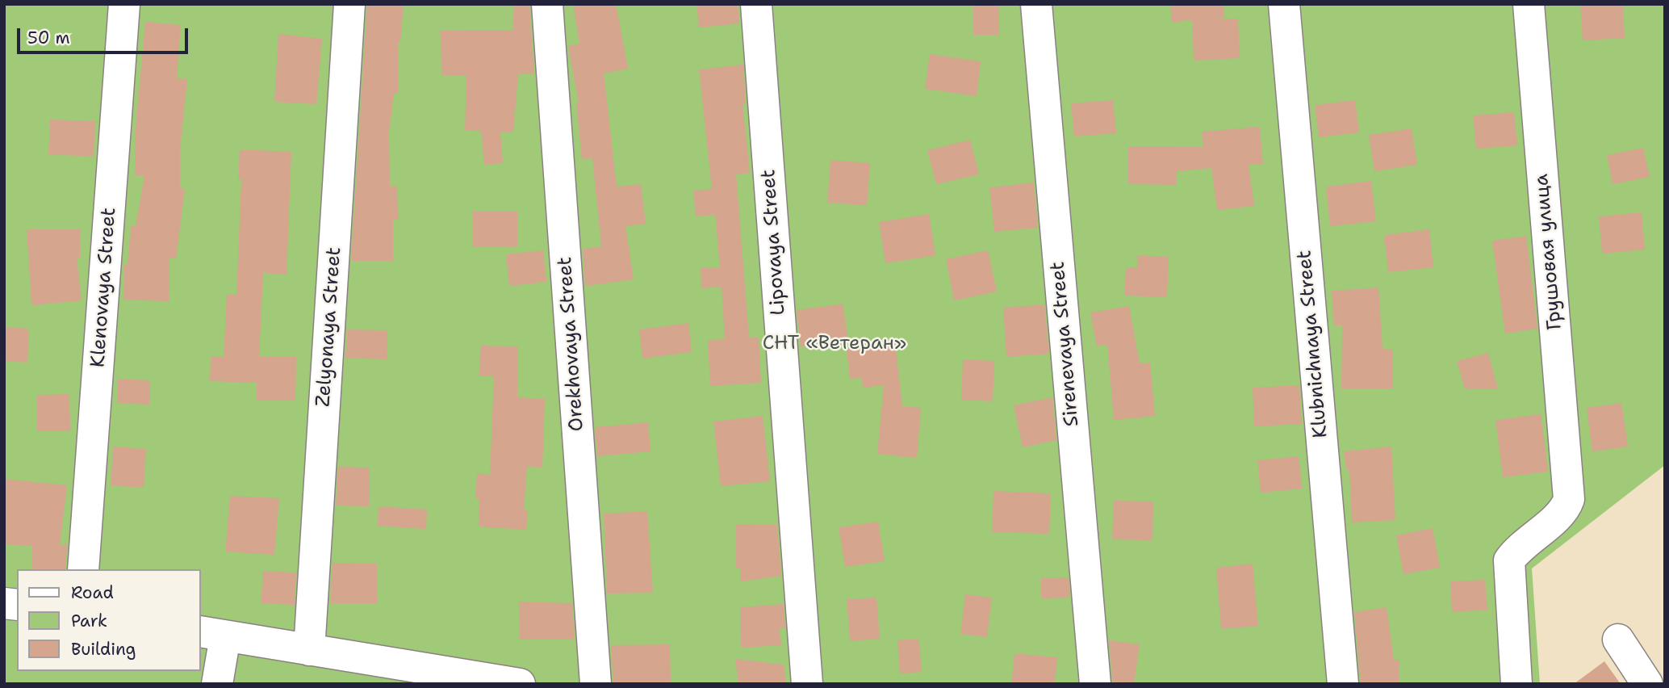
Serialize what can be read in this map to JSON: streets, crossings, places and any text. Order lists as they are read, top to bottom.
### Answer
{
  "streets": {
    "street": [
      "Lipovaya Street",
      "Грушовая улица",
      "Klenovaya Street",
      "Zelyonaya Street",
      "Orekhovaya Street",
      "Sirenevaya Street",
      "Klubnichnaya Street"
    ]
  },
  "parks": ["СНТ «Ветеран»"],
  "legend": ["Road", "Park", "Building"],
  "scale_bar": "50 m"
}
